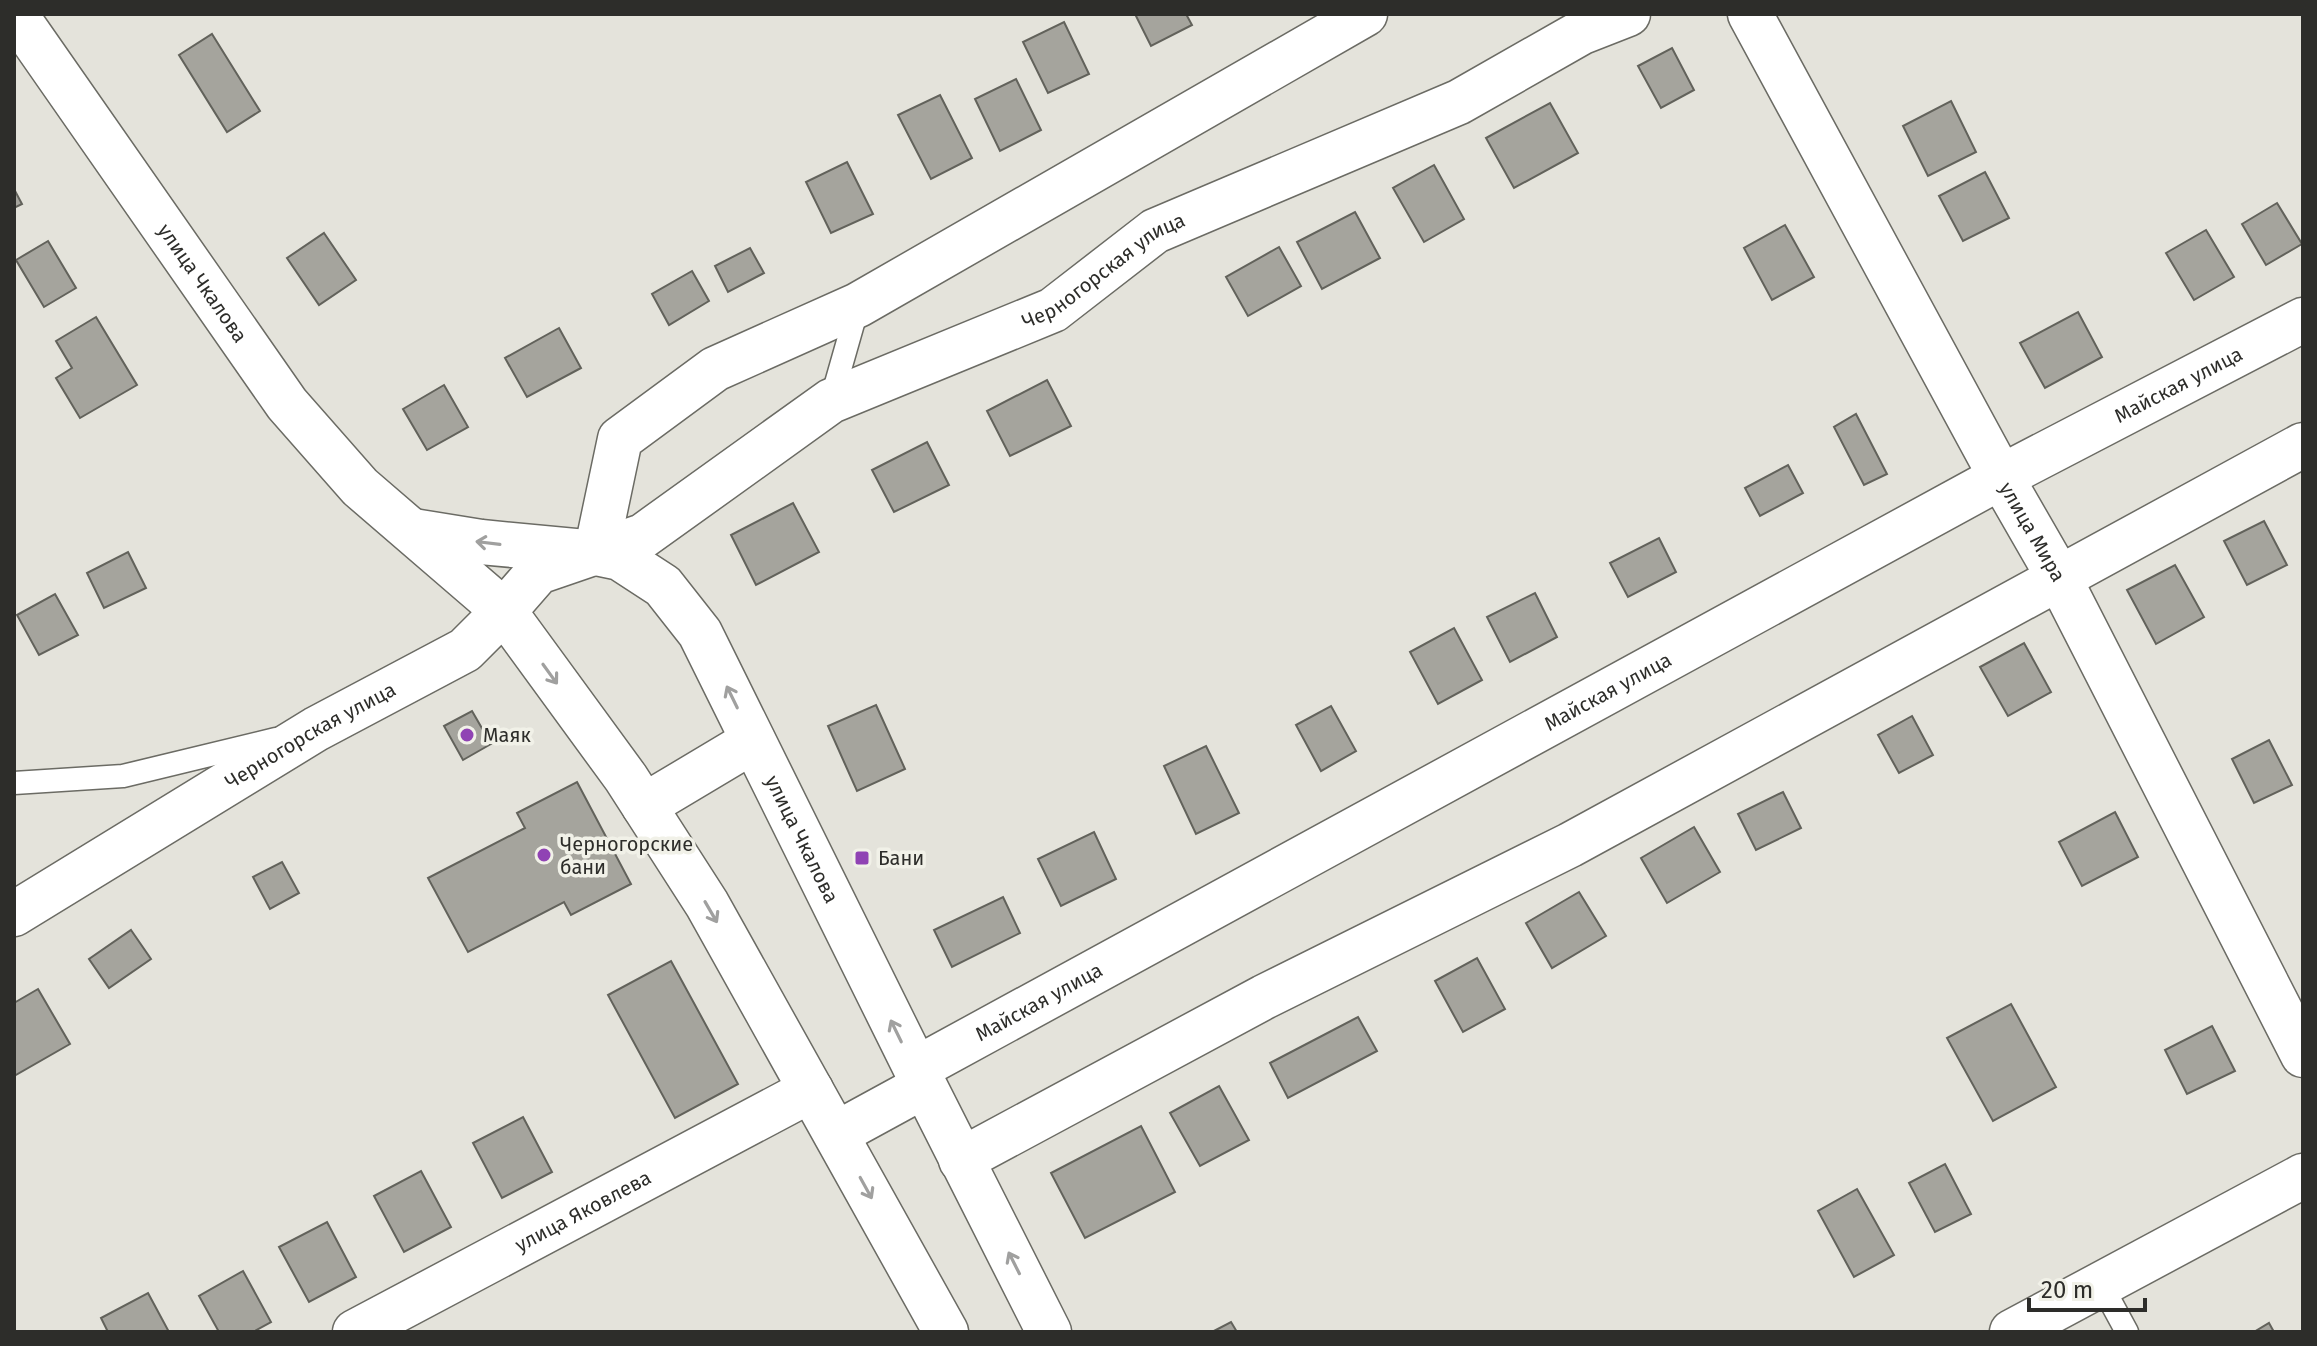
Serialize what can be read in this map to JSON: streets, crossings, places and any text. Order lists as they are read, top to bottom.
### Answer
{
  "streets": {
    "street": [
      "Черногорская улица",
      "улица Чкалова",
      "Майская улица",
      "улица Мира",
      "улица Яковлева"
    ]
  },
  "crossings": [
    ["Черногорская улица", "улица Чкалова"],
    ["улица Чкалова", "Майская улица"],
    ["улица Чкалова", "улица Яковлева"],
    ["Майская улица", "улица Мира"]
  ],
  "places": {
    "other": ["Маяк", "Черногорские бани"],
    "transit": ["Бани"]
  },
  "scale_bar": "20 m"
}
